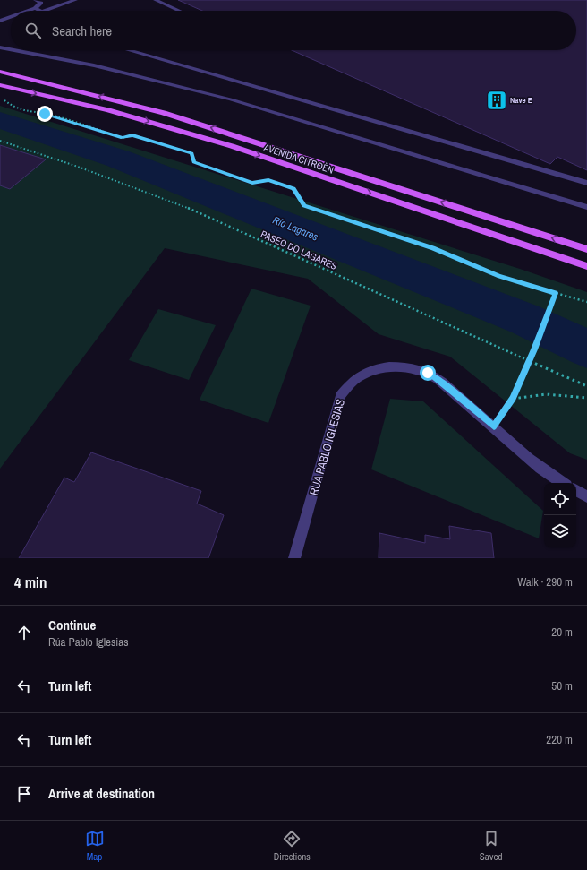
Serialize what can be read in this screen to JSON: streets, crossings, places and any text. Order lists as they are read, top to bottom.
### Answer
{
  "streets": {
    "main road": ["AVENIDA CITROËN"],
    "street": ["RÚA PABLO IGLESIAS"],
    "path": ["PASEO DO LAGARES"]
  },
  "water": ["Río Lagares"],
  "places": {
    "building": ["Nave E"]
  },
  "page": {
    "search": "Search here",
    "heading": ["4 min", "Walk · 290 m"],
    "list": [
      ["Continue", "Rúa Pablo Iglesias", "20 m"],
      ["Turn left", "50 m"],
      ["Turn left", "220 m"],
      "Arrive at destination"
    ],
    "nav": ["Map", "Directions", "Saved"]
  }
}
